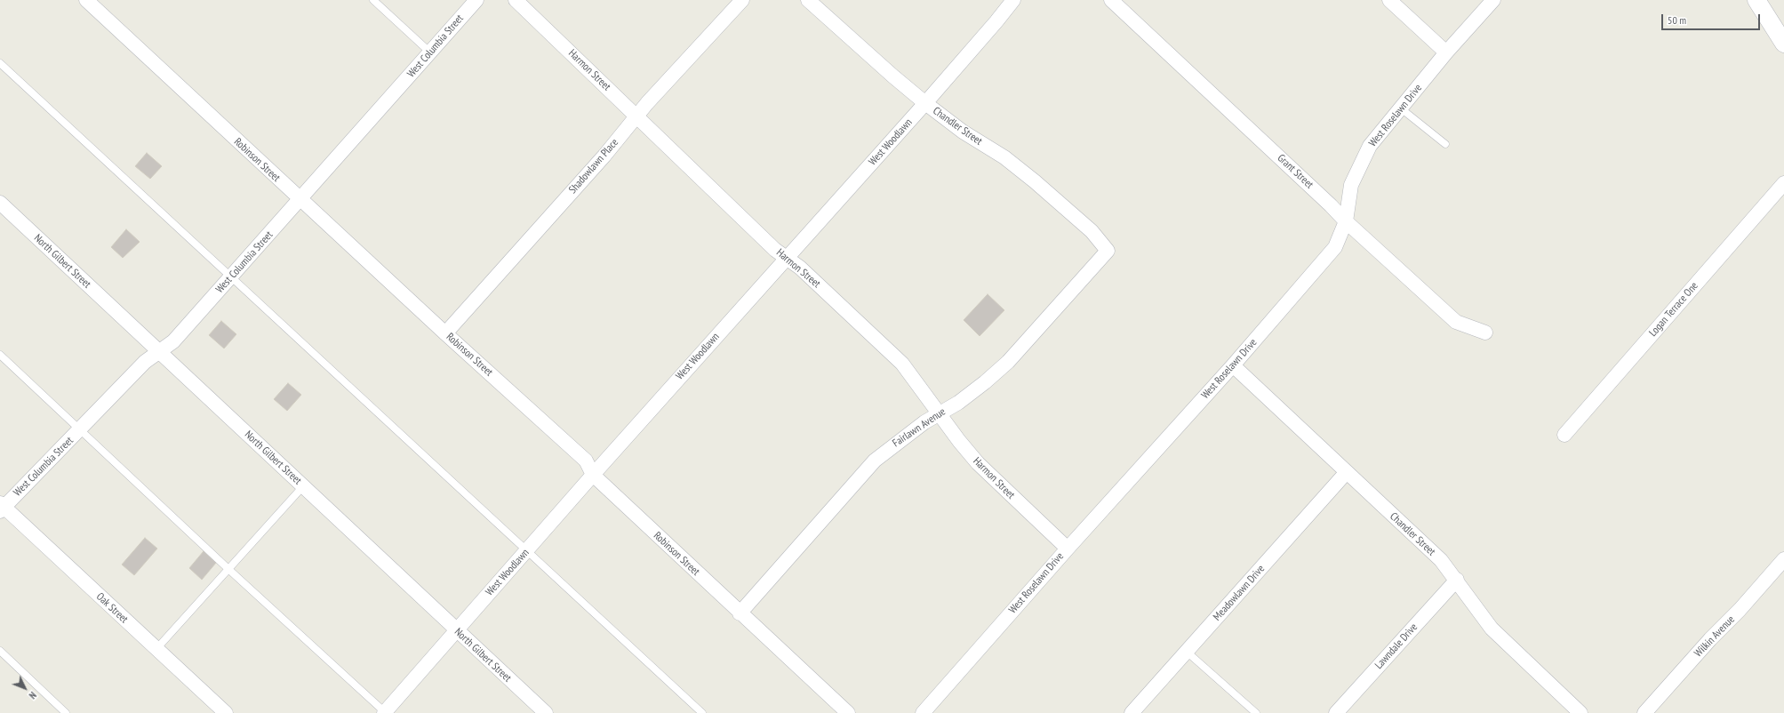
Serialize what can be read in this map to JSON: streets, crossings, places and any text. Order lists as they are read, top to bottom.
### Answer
{
  "streets": {
    "street": [
      "West Columbia Street",
      "Harmon Street",
      "West Roselawn Drive",
      "Chandler Street",
      "West Woodlawn",
      "Robinson Street",
      "Shadowlawn Place",
      "Grant Street",
      "North Gilbert Street",
      "Logan Terrace One",
      "Fairlawn Avenue",
      "Meadowlawn Drive",
      "Oak Street",
      "Wilkin Avenue",
      "Lawndale Drive"
    ]
  },
  "crossings": [
    ["West Columbia Street", "Robinson Street"],
    ["West Columbia Street", "North Gilbert Street"],
    ["West Columbia Street", "Oak Street"],
    ["Harmon Street", "West Roselawn Drive"],
    ["Harmon Street", "West Woodlawn"],
    ["Harmon Street", "Shadowlawn Place"],
    ["Harmon Street", "Fairlawn Avenue"],
    ["West Roselawn Drive", "Chandler Street"],
    ["West Roselawn Drive", "Grant Street"],
    ["Chandler Street", "West Woodlawn"],
    ["Chandler Street", "Fairlawn Avenue"],
    ["Chandler Street", "Meadowlawn Drive"],
    ["Chandler Street", "Lawndale Drive"],
    ["West Woodlawn", "Robinson Street"],
    ["West Woodlawn", "North Gilbert Street"],
    ["Robinson Street", "Shadowlawn Place"],
    ["Robinson Street", "Fairlawn Avenue"]
  ],
  "scale_bar": "50 m",
  "north": "bottom right"
}
